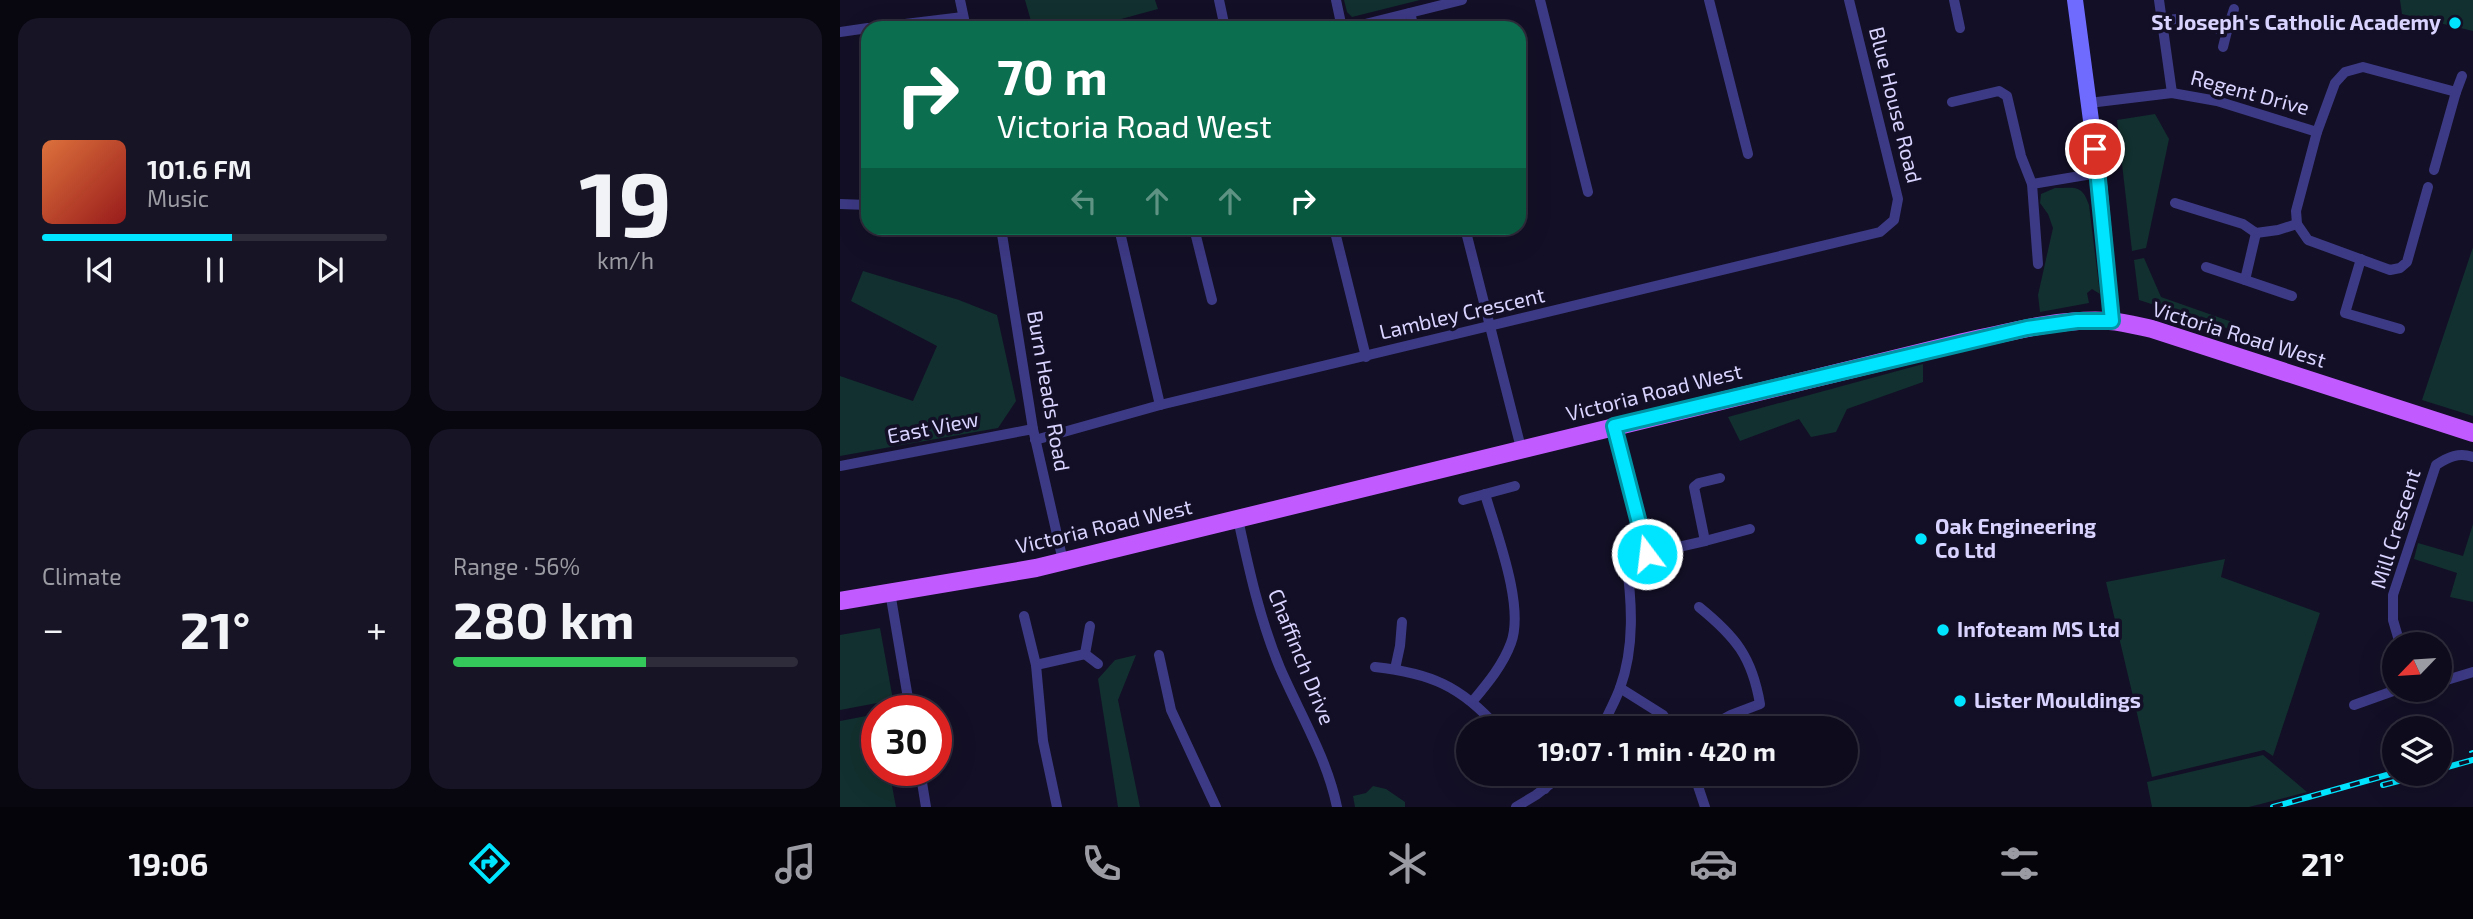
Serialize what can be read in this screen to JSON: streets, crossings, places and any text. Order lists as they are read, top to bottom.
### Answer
{
  "streets": {
    "main road": ["Victoria Road West"],
    "street": [
      "Regent Drive",
      "Blue House Road",
      "Lambley Crescent",
      "Burn Heads Road",
      "East View",
      "Mill Crescent",
      "Chaffinch Drive"
    ]
  },
  "crossings": [
    ["Blue House Road", "Lambley Crescent"],
    ["Lambley Crescent", "Burn Heads Road"],
    ["Lambley Crescent", "East View"],
    ["Victoria Road West", "Burn Heads Road"],
    ["Victoria Road West", "Chaffinch Drive"],
    ["Burn Heads Road", "East View"]
  ],
  "places": [
    "St Joseph's Catholic Academy",
    "Oak Engineering Co Ltd",
    "Infoteam MS Ltd",
    "Lister Mouldings"
  ],
  "north": "bottom left",
  "page": {
    "tile": [
      ["19", "km/h"],
      "Climate",
      ["Range · 56%", "280 km"]
    ],
    "turn": ["70 m", "Victoria Road West"],
    "song": ["101.6 FM", "Music"],
    "heat": ["−", "21°", "+"],
    "limit": "30",
    "trip": "19:07 · 1 min · 420 m",
    "tabs": ["19:06", "21°"]
  }
}
